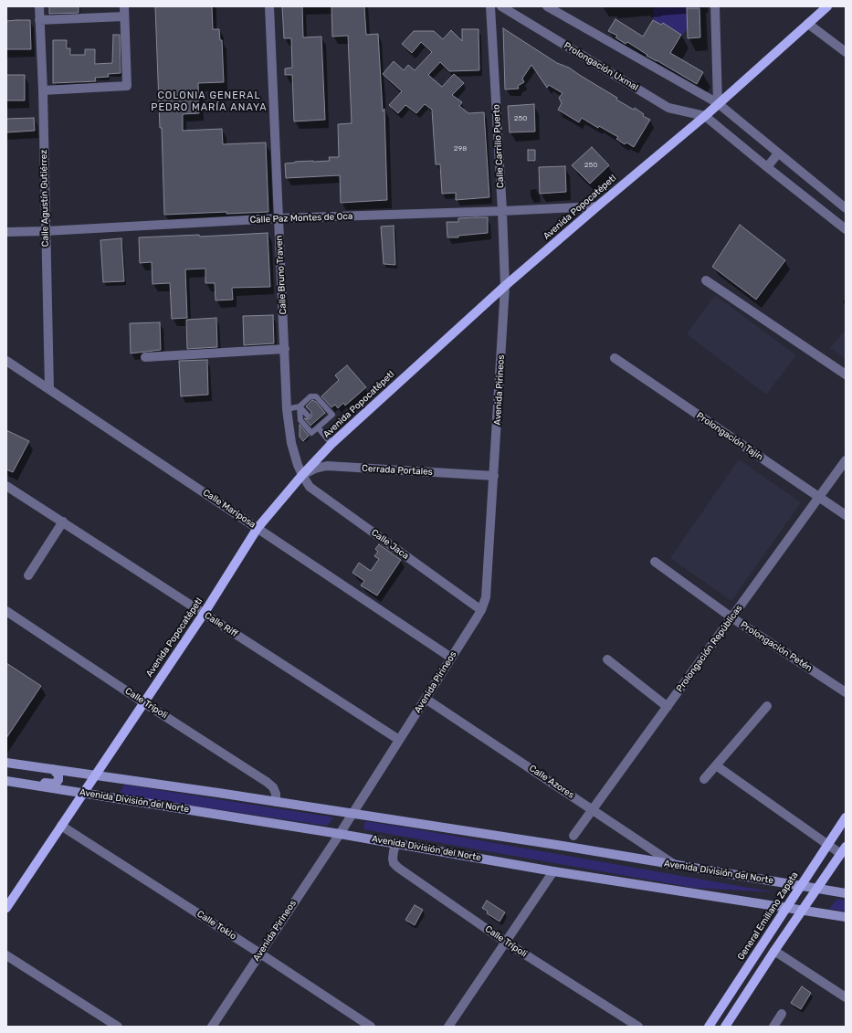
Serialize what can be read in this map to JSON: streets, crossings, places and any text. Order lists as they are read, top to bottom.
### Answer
{
  "streets": {
    "main road": ["Avenida Popocatépetl", "Avenida División del Norte", "General Emiliano Zapata"],
    "street": [
      "Prolongación Uxmal",
      "Calle Carrillo Puerto",
      "Calle Agustín Gutiérrez",
      "Calle Paz Montes de Oca",
      "Calle Bruno Traven",
      "Avenida Pirineos",
      "Prolongación Tajín",
      "Cerrada Portales",
      "Calle Mariposa",
      "Calle Jaca",
      "Calle Riff",
      "Prolongación Petén",
      "Prolongación Repúblicas",
      "Calle Trípoli",
      "Calle Azores",
      "Calle Tokio"
    ]
  },
  "crossings": [
    ["Prolongación Uxmal", "Avenida Popocatépetl"],
    ["Calle Carrillo Puerto", "Avenida Popocatépetl"],
    ["Calle Carrillo Puerto", "Calle Paz Montes de Oca"],
    ["Calle Carrillo Puerto", "Avenida Pirineos"],
    ["Calle Agustín Gutiérrez", "Calle Paz Montes de Oca"],
    ["Calle Agustín Gutiérrez", "Calle Mariposa"],
    ["Avenida Popocatépetl", "Calle Paz Montes de Oca"],
    ["Avenida Popocatépetl", "Calle Bruno Traven"],
    ["Avenida Popocatépetl", "Avenida Pirineos"],
    ["Avenida Popocatépetl", "Cerrada Portales"],
    ["Avenida Popocatépetl", "Calle Mariposa"],
    ["Avenida Popocatépetl", "Calle Jaca"],
    ["Avenida Popocatépetl", "Calle Riff"],
    ["Avenida Popocatépetl", "Calle Trípoli"],
    ["Avenida Popocatépetl", "Avenida División del Norte"],
    ["Avenida Popocatépetl", "Calle Tokio"],
    ["Calle Paz Montes de Oca", "Calle Bruno Traven"],
    ["Calle Bruno Traven", "Cerrada Portales"],
    ["Calle Bruno Traven", "Calle Jaca"],
    ["Avenida Pirineos", "Cerrada Portales"],
    ["Avenida Pirineos", "Calle Mariposa"],
    ["Avenida Pirineos", "Calle Jaca"],
    ["Avenida Pirineos", "Calle Riff"],
    ["Avenida Pirineos", "Calle Azores"],
    ["Avenida Pirineos", "Avenida División del Norte"],
    ["Avenida Pirineos", "Calle Tokio"],
    ["Prolongación Tajín", "Prolongación Repúblicas"],
    ["Cerrada Portales", "Calle Jaca"],
    ["Prolongación Petén", "Prolongación Repúblicas"],
    ["Prolongación Repúblicas", "Calle Azores"],
    ["Calle Trípoli", "Avenida División del Norte"],
    ["Calle Azores", "Avenida División del Norte"],
    ["Avenida División del Norte", "General Emiliano Zapata"]
  ],
  "districts": ["COLONIA GENERAL PEDRO MARÍA ANAYA"],
  "house_numbers": ["250", "298", "250"]
}
